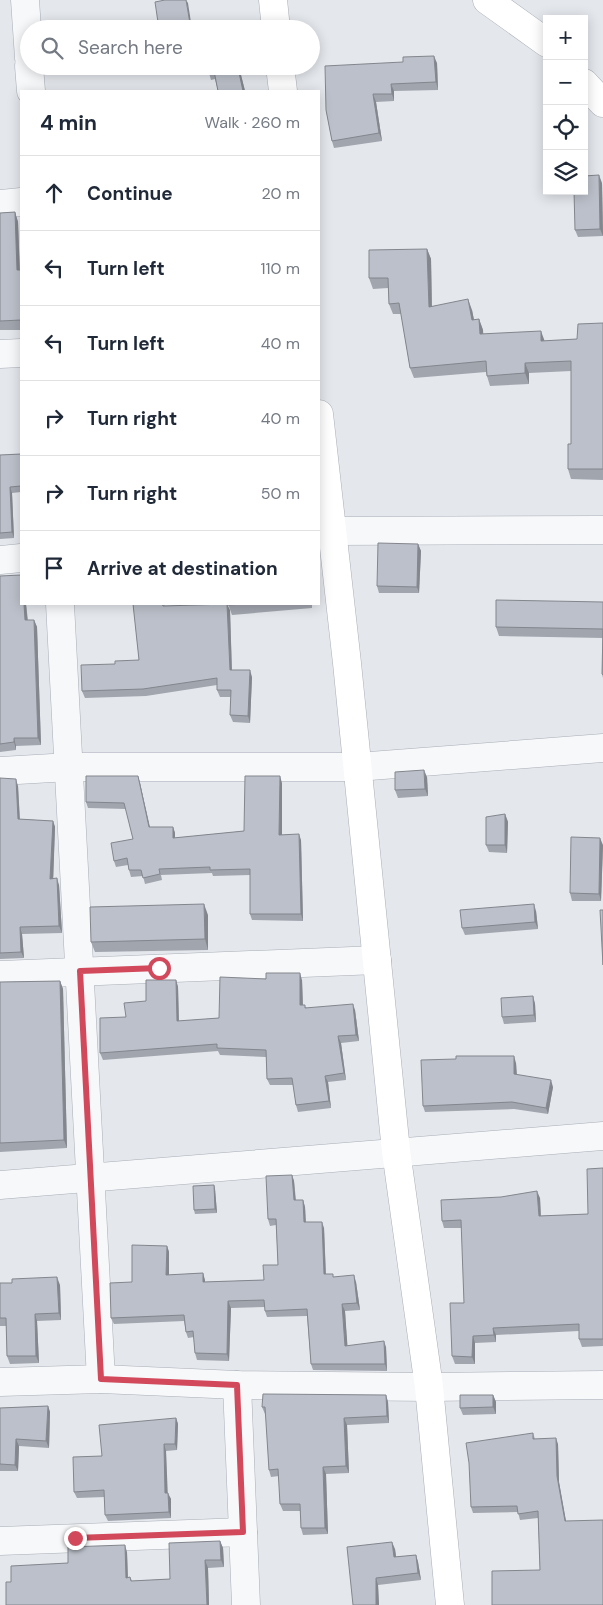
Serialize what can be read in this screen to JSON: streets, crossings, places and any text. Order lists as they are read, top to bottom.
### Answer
{
  "page": {
    "map_buttons": ["+", "−"],
    "search": "Search here",
    "heading": ["4 min", "Walk · 260 m"],
    "list": [
      ["Continue", "20 m"],
      ["Turn left", "110 m"],
      ["Turn left", "40 m"],
      ["Turn right", "40 m"],
      ["Turn right", "50 m"],
      "Arrive at destination"
    ]
  }
}
